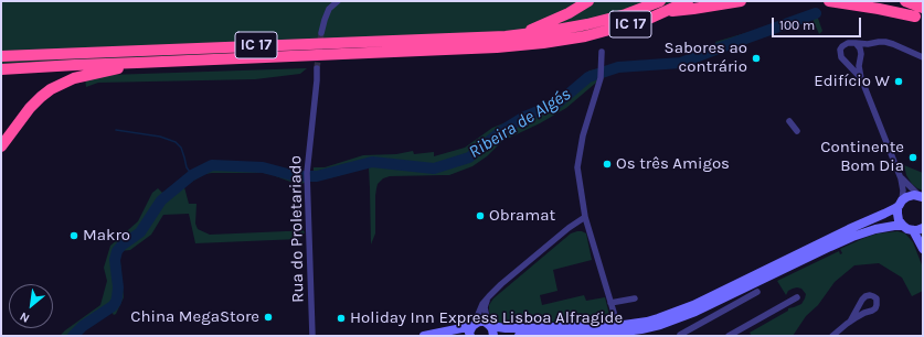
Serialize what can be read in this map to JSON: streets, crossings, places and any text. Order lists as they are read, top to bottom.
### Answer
{
  "streets": {
    "highway": ["IC 17"],
    "street": ["Rua do Proletariado"]
  },
  "water": ["Ribeira de Algés"],
  "places": [
    "Sabores ao contrário",
    "Edifício W",
    "Continente Bom Dia",
    "Os três Amigos",
    "Obramat",
    "Makro",
    "China MegaStore",
    "Holiday Inn Express Lisboa Alfragide"
  ],
  "scale_bar": "100 m",
  "north": "bottom left"
}
